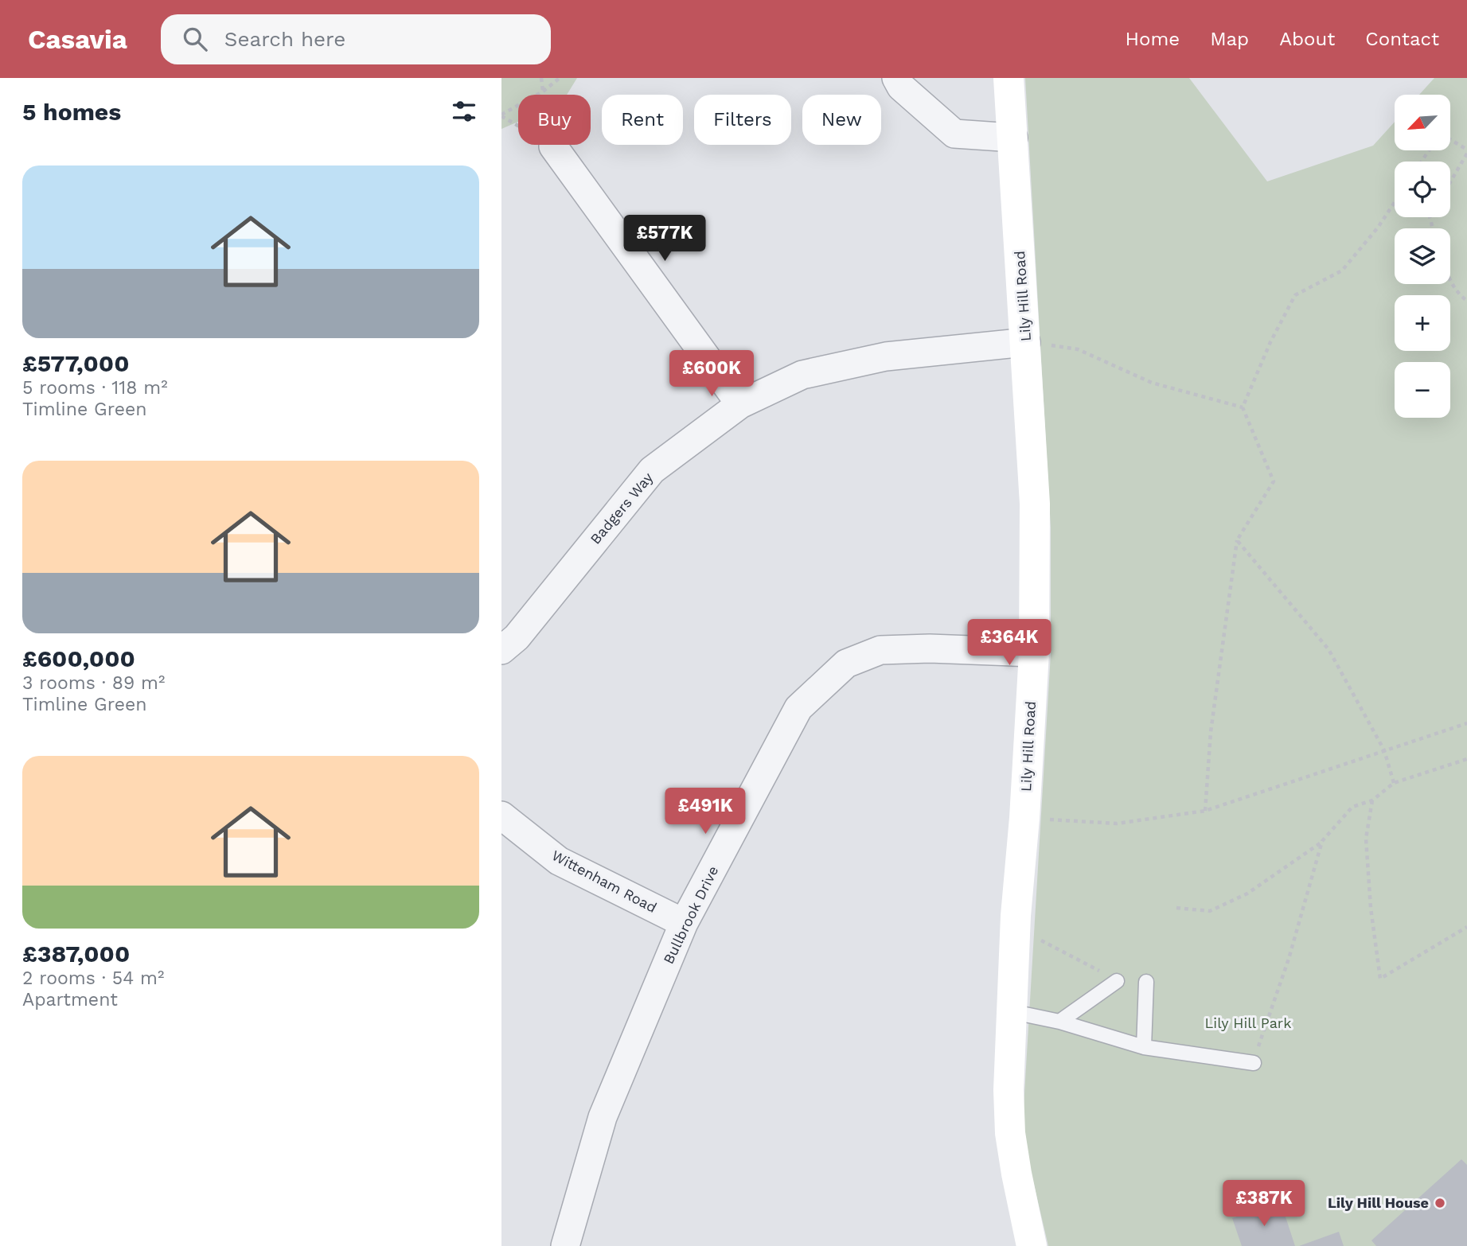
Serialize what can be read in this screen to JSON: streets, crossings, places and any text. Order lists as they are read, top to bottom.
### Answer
{
  "streets": {
    "street": [
      "Lily Hill Road",
      "Badgers Way",
      "Wittenham Road",
      "Bullbrook Drive"
    ]
  },
  "crossings": [
    ["Lily Hill Road", "Badgers Way"],
    ["Lily Hill Road", "Bullbrook Drive"],
    ["Wittenham Road", "Bullbrook Drive"]
  ],
  "parks": ["Lily Hill Park"],
  "places": ["Lily Hill House"],
  "north": "bottom left",
  "page": {
    "header": "Casavia",
    "search": "Search here",
    "nav": [
      "Home",
      "Map",
      "About",
      "Contact"
    ],
    "heading": "5 homes",
    "map_buttons": ["+", "−"],
    "chip": [
      "Buy",
      "Rent",
      "Filters",
      "New"
    ],
    "list": [
      {
        "name": "£577,000",
        "note": "5 rooms · 118 m² · Timline Green"
      },
      {
        "name": "£600,000",
        "note": "3 rooms · 89 m² · Timline Green"
      },
      {
        "name": "£387,000",
        "note": "2 rooms · 54 m² · Apartment"
      }
    ],
    "price": [
      "£577K",
      "£600K",
      "£364K",
      "£491K",
      "£387K"
    ]
  }
}
